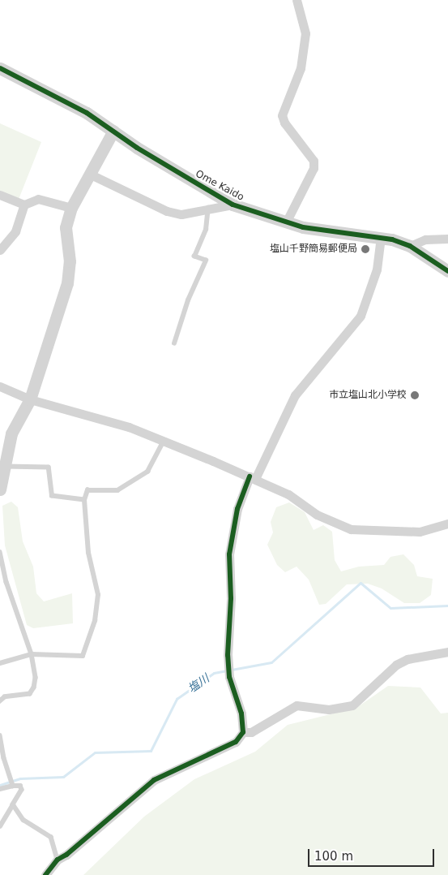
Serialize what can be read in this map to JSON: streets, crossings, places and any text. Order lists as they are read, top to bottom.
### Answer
{
  "streets": {
    "street": ["Ome Kaido"]
  },
  "water": ["塩川"],
  "places": ["塩山千野簡易郵便局", "市立塩山北小学校"],
  "scale_bar": "100 m"
}
